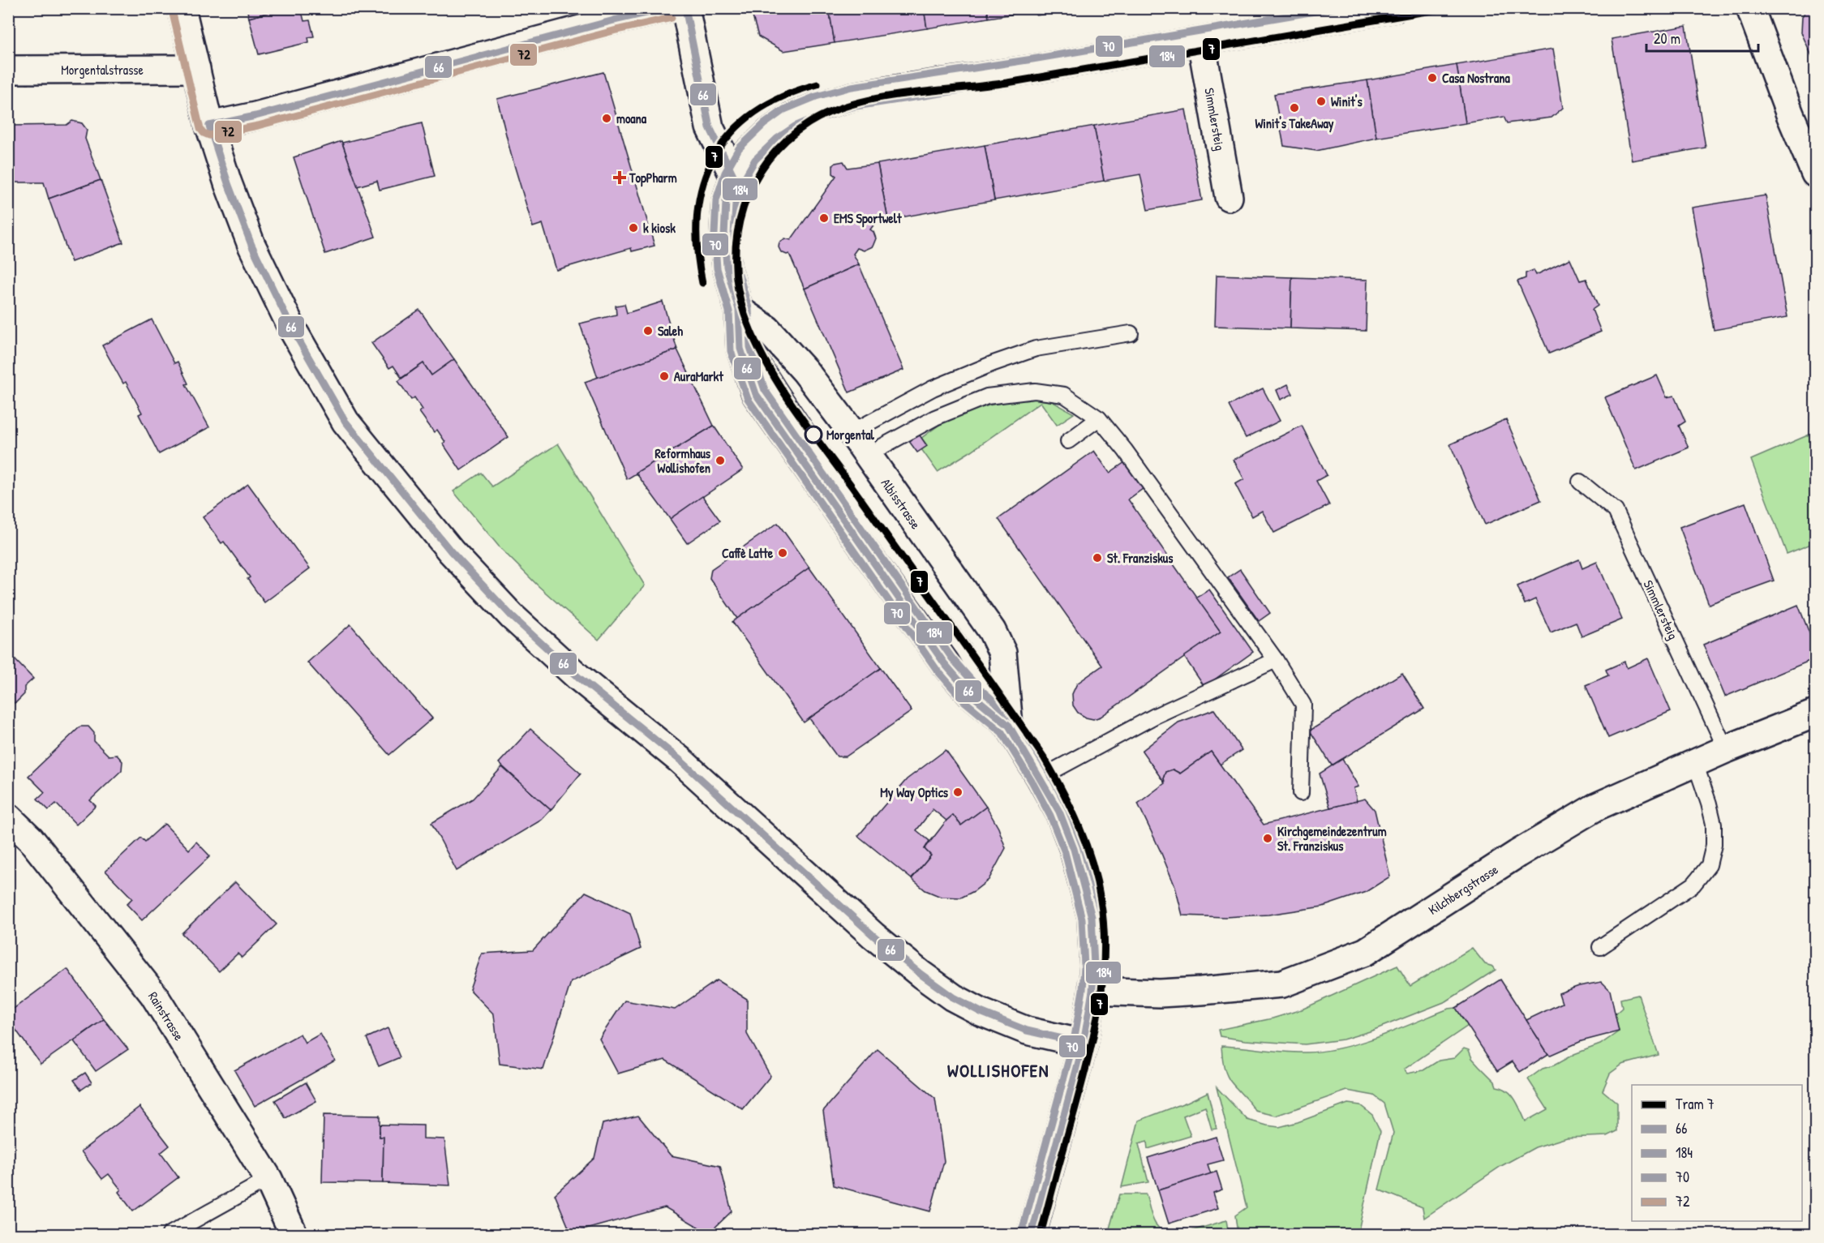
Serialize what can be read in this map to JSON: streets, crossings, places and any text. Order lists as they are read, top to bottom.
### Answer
{
  "streets": {
    "street": [
      "Morgentalstrasse",
      "Simmlersteig",
      "Albisstrasse",
      "Kilchbergstrasse",
      "Rainstrasse"
    ]
  },
  "crossings": [
    ["Simmlersteig", "Albisstrasse"],
    ["Simmlersteig", "Kilchbergstrasse"],
    ["Albisstrasse", "Kilchbergstrasse"]
  ],
  "districts": ["WOLLISHOFEN"],
  "places": {
    "other": [
      "Casa Nostrana",
      "Winit's",
      "Winit's TakeAway",
      "moana",
      "EMS Sportwelt",
      "k kiosk",
      "Saleh",
      "AuraMarkt",
      "Morgental",
      "Reformhaus Wollishofen",
      "Caffè Latte",
      "St. Franziskus",
      "My Way Optics",
      "Kirchgemeindezentrum St. Franziskus"
    ],
    "health": ["TopPharm"]
  },
  "lines": [
    "tram line 7",
    "transit line 66",
    "transit line 70",
    "transit line 72",
    "transit line 184"
  ],
  "legend": [
    "Tram 7",
    "66",
    "184",
    "70",
    "72"
  ],
  "scale_bar": "20 m"
}
